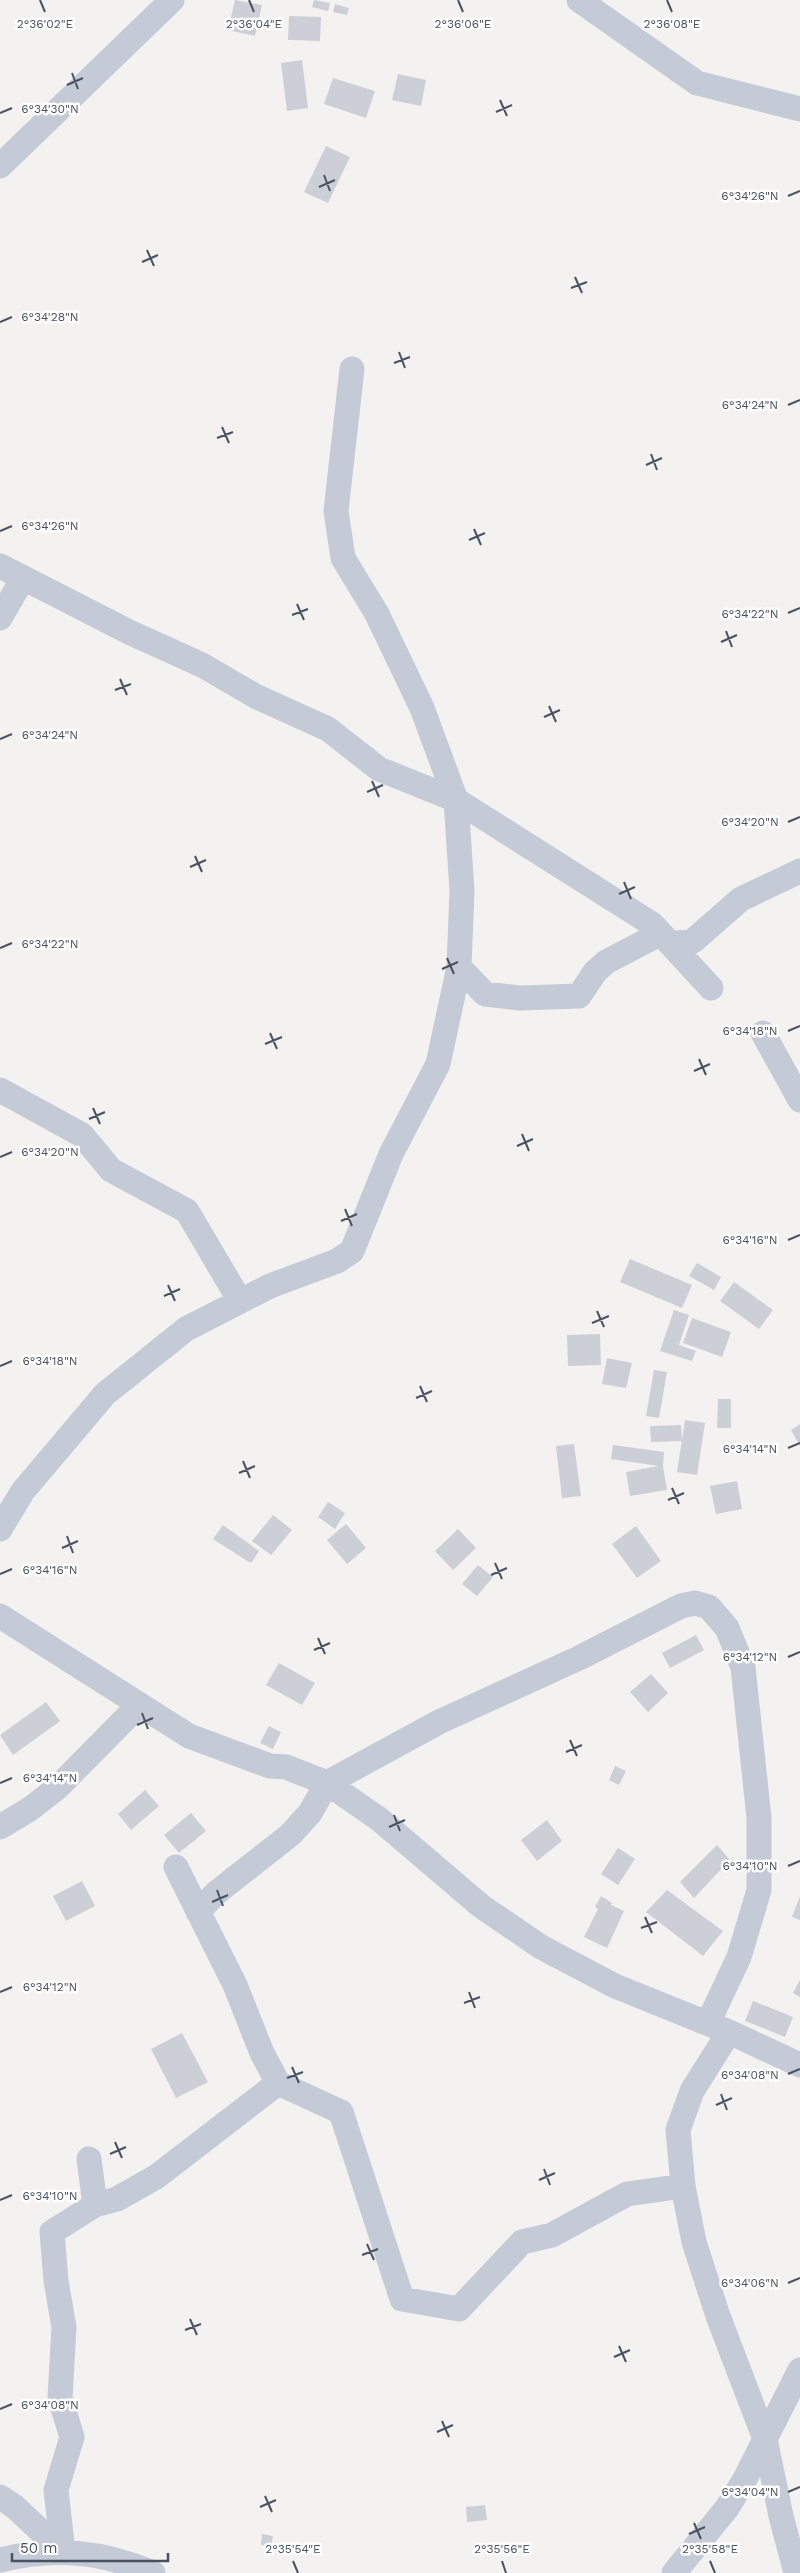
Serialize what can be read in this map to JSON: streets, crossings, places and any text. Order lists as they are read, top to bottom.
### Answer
{
  "scale_bar": "50 m",
  "coordinates": [
    "2°36'02\"E",
    "2°36'04\"E",
    "2°36'06\"E",
    "2°36'08\"E",
    "6°34'30\"N",
    "6°34'26\"N",
    "6°34'28\"N",
    "6°34'24\"N",
    "6°34'22\"N",
    "6°34'20\"N",
    "6°34'18\"N",
    "6°34'16\"N",
    "6°34'14\"N",
    "6°34'12\"N",
    "6°34'10\"N",
    "6°34'08\"N",
    "6°34'06\"N",
    "6°34'04\"N",
    "2°35'54\"E",
    "2°35'56\"E",
    "2°35'58\"E"
  ]
}
